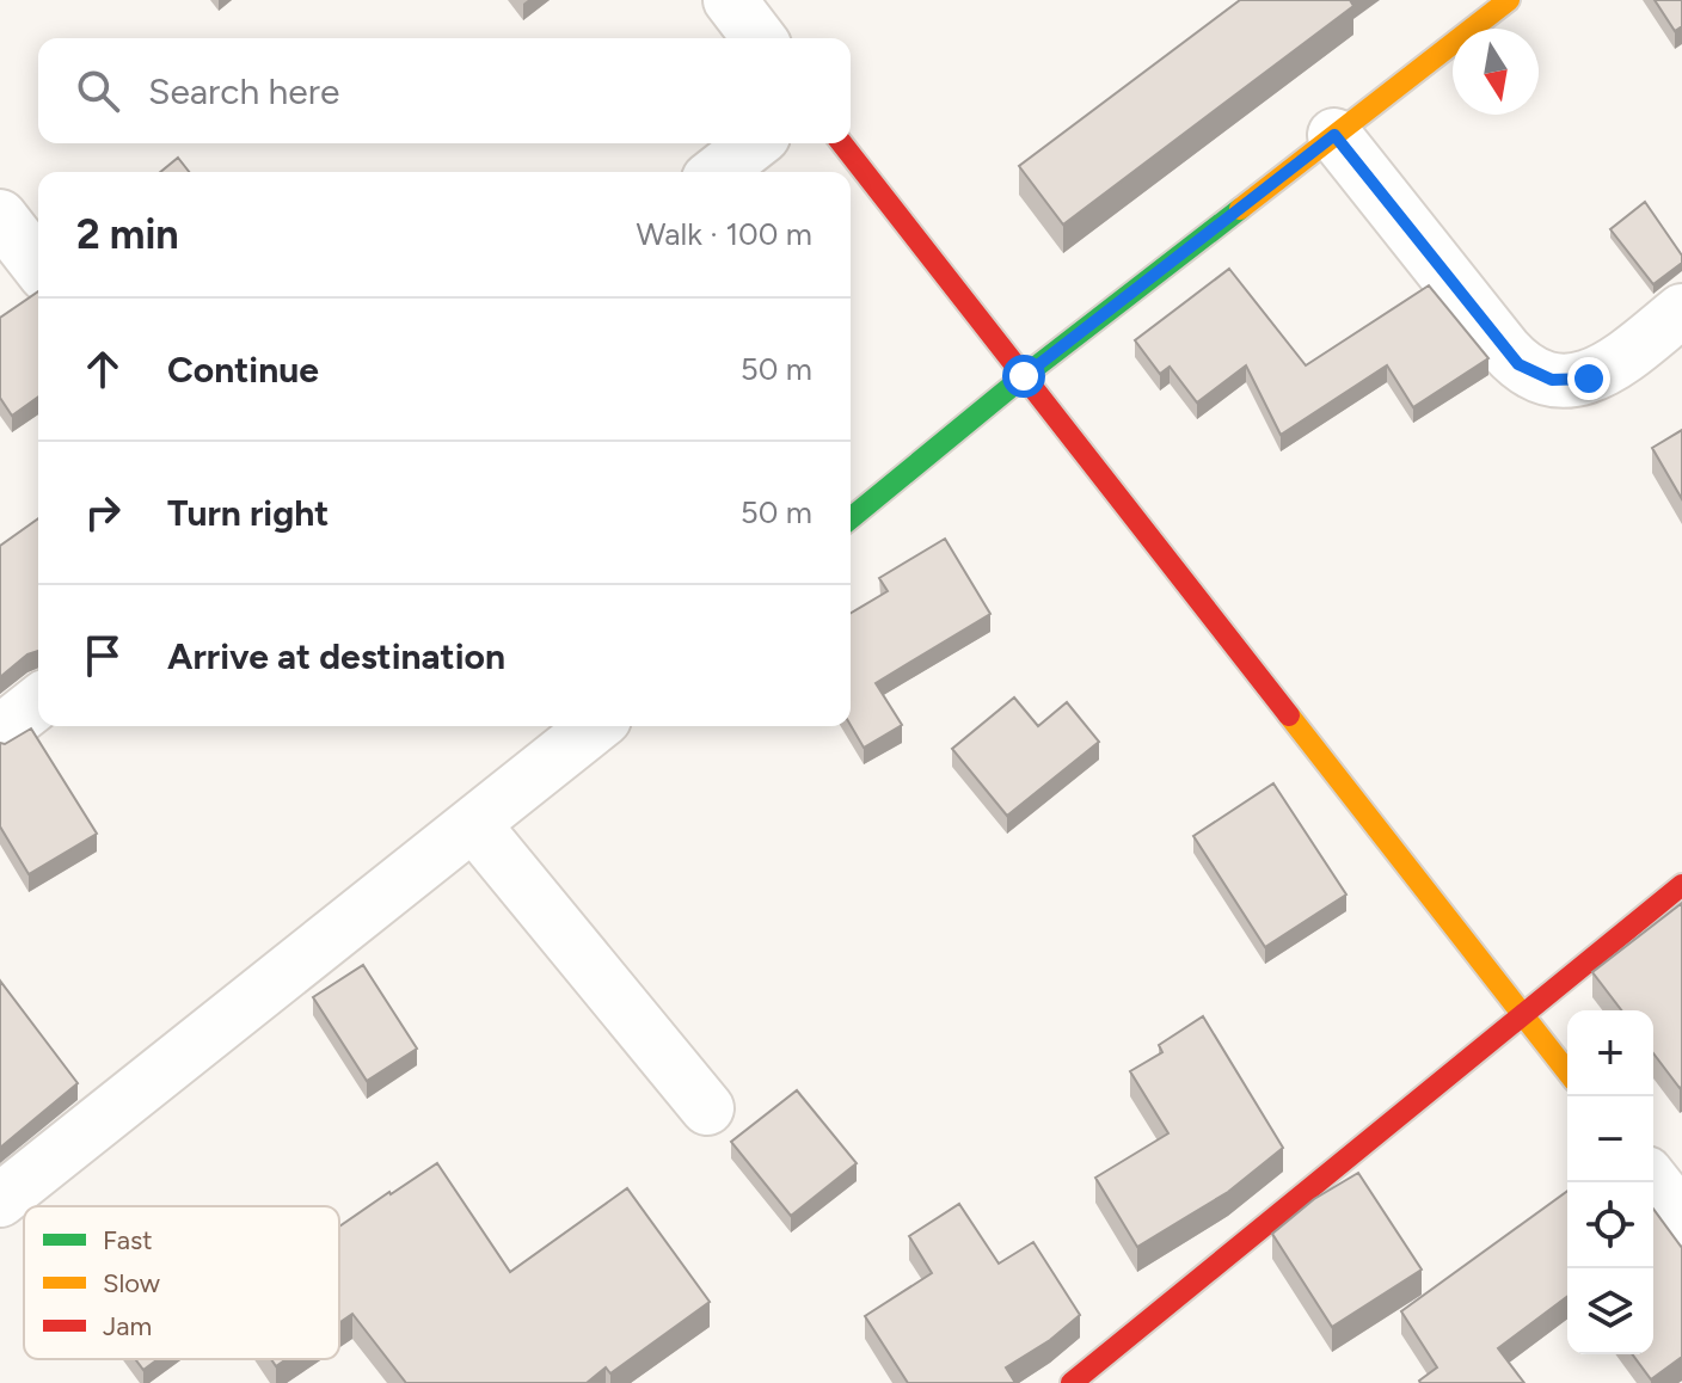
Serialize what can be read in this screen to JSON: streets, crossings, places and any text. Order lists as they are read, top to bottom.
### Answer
{
  "legend": ["Fast", "Slow", "Jam"],
  "north": "bottom",
  "page": {
    "search": "Search here",
    "heading": ["2 min", "Walk · 100 m"],
    "list": [
      ["Continue", "50 m"],
      ["Turn right", "50 m"],
      "Arrive at destination"
    ],
    "map_buttons": ["+", "−"]
  }
}
